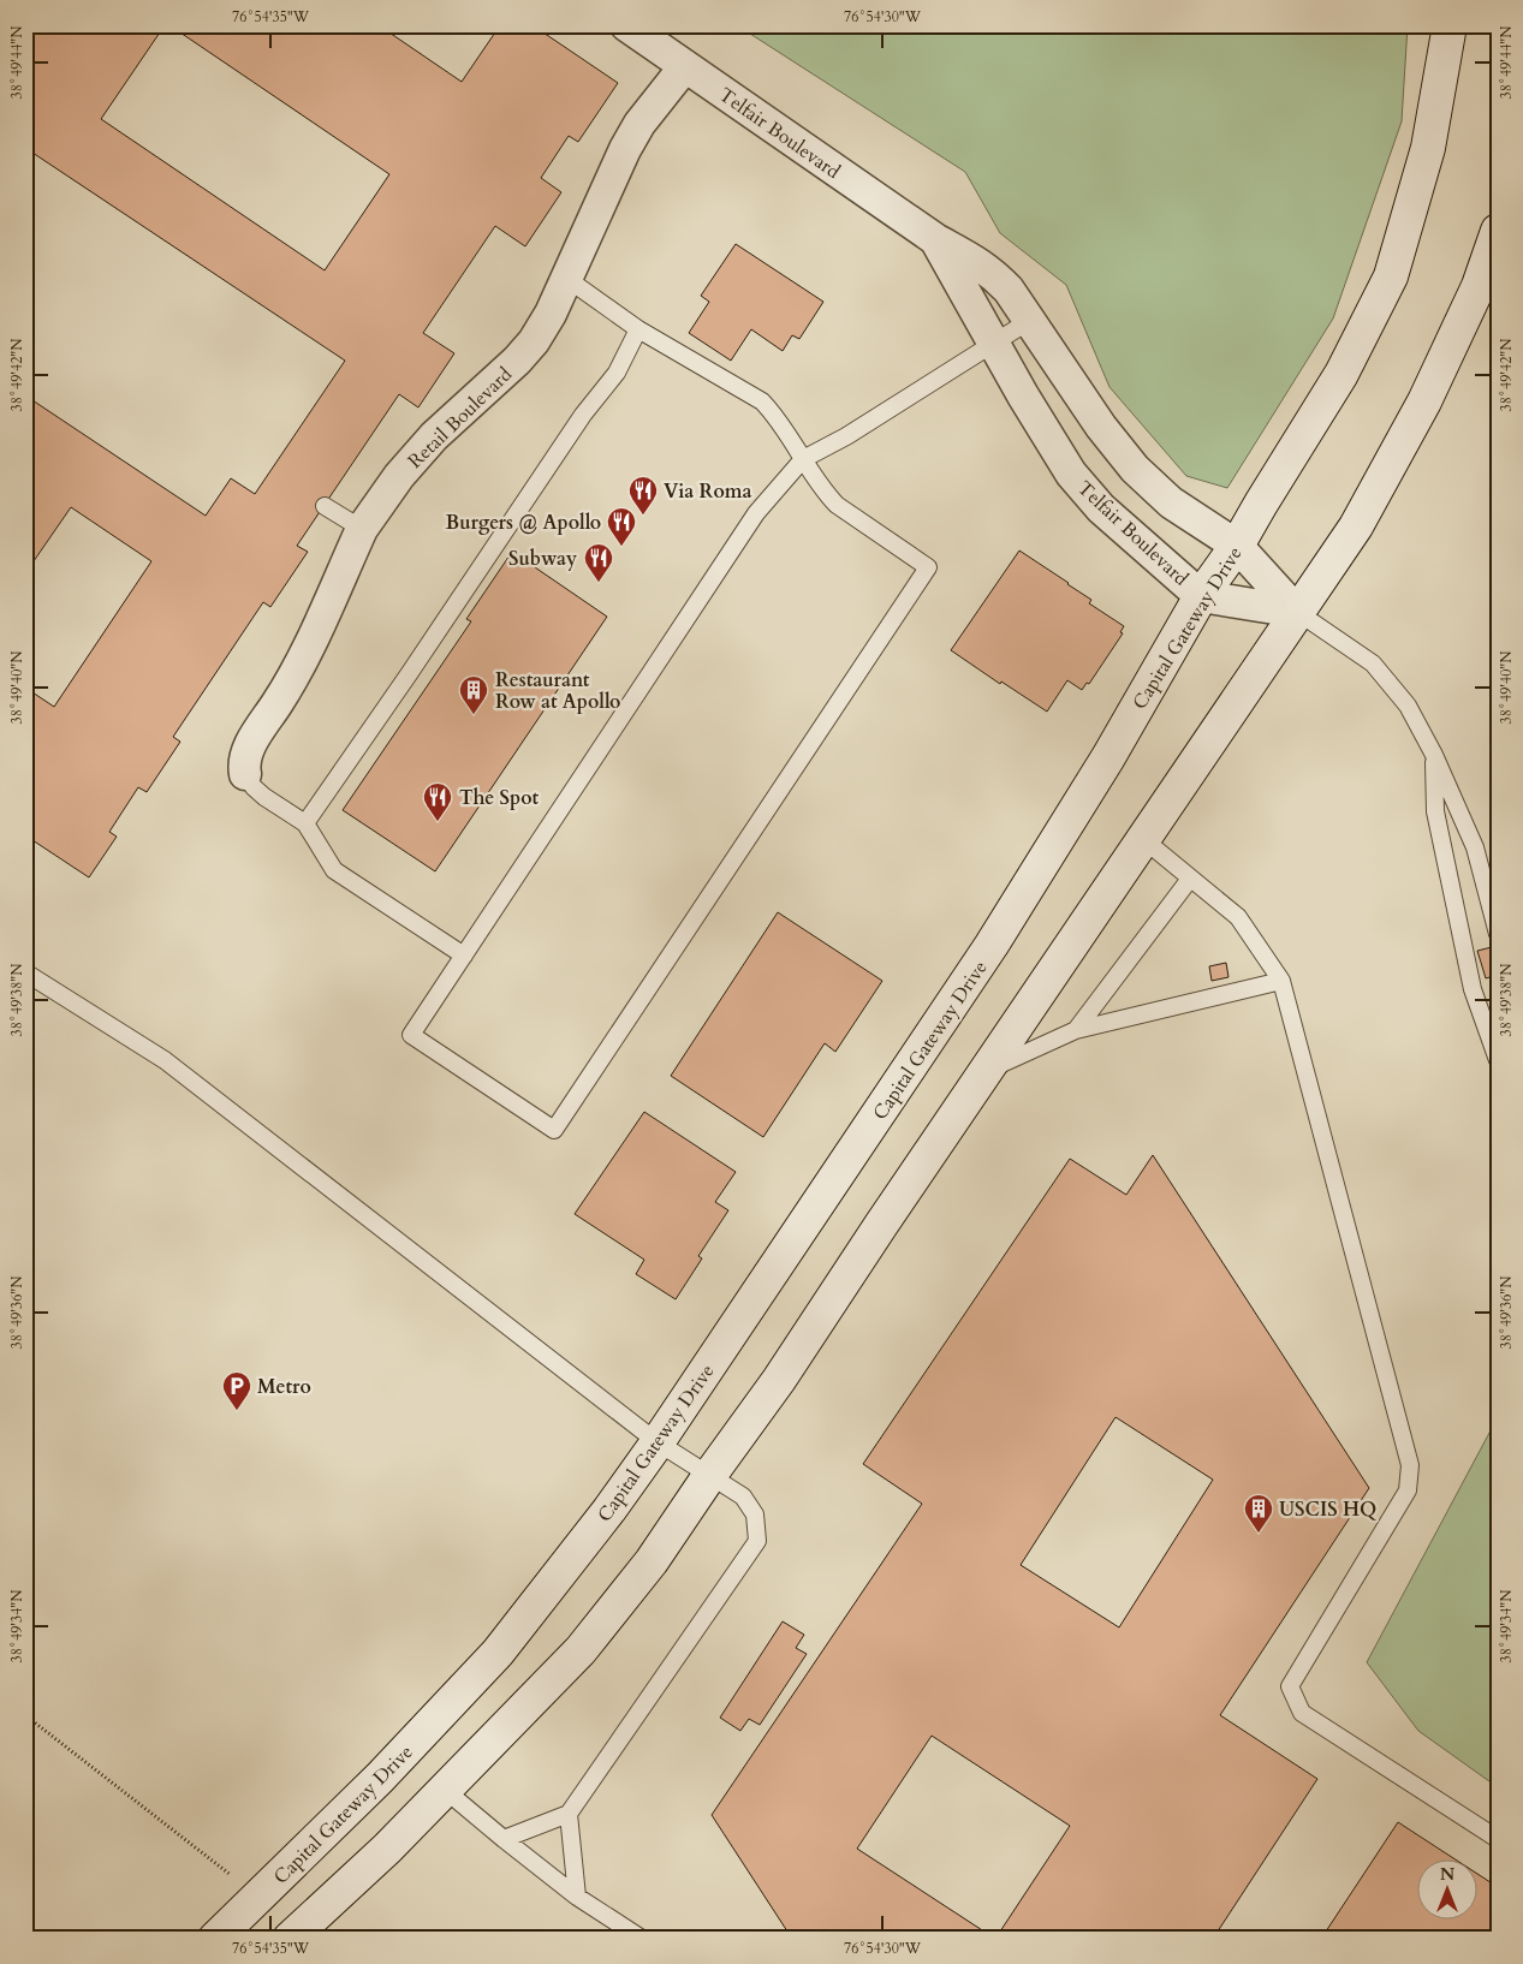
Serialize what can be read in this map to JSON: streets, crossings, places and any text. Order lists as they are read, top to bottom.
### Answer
{
  "streets": {
    "street": ["Telfair Boulevard", "Retail Boulevard", "Capital Gateway Drive"]
  },
  "crossings": [
    ["Telfair Boulevard", "Retail Boulevard"],
    ["Telfair Boulevard", "Capital Gateway Drive"]
  ],
  "places": {
    "restaurant": [
      "Via Roma",
      "Burgers @ Apollo",
      "Subway",
      "The Spot"
    ],
    "building": ["Restaurant Row at Apollo", "USCIS HQ"],
    "parking": ["Metro"]
  },
  "north": "top",
  "coordinates": [
    "76°54'35\"W",
    "76°54'30\"W",
    "38°49'44\"N",
    "38°49'42\"N",
    "38°49'40\"N",
    "38°49'38\"N",
    "38°49'36\"N",
    "38°49'34\"N"
  ]
}
